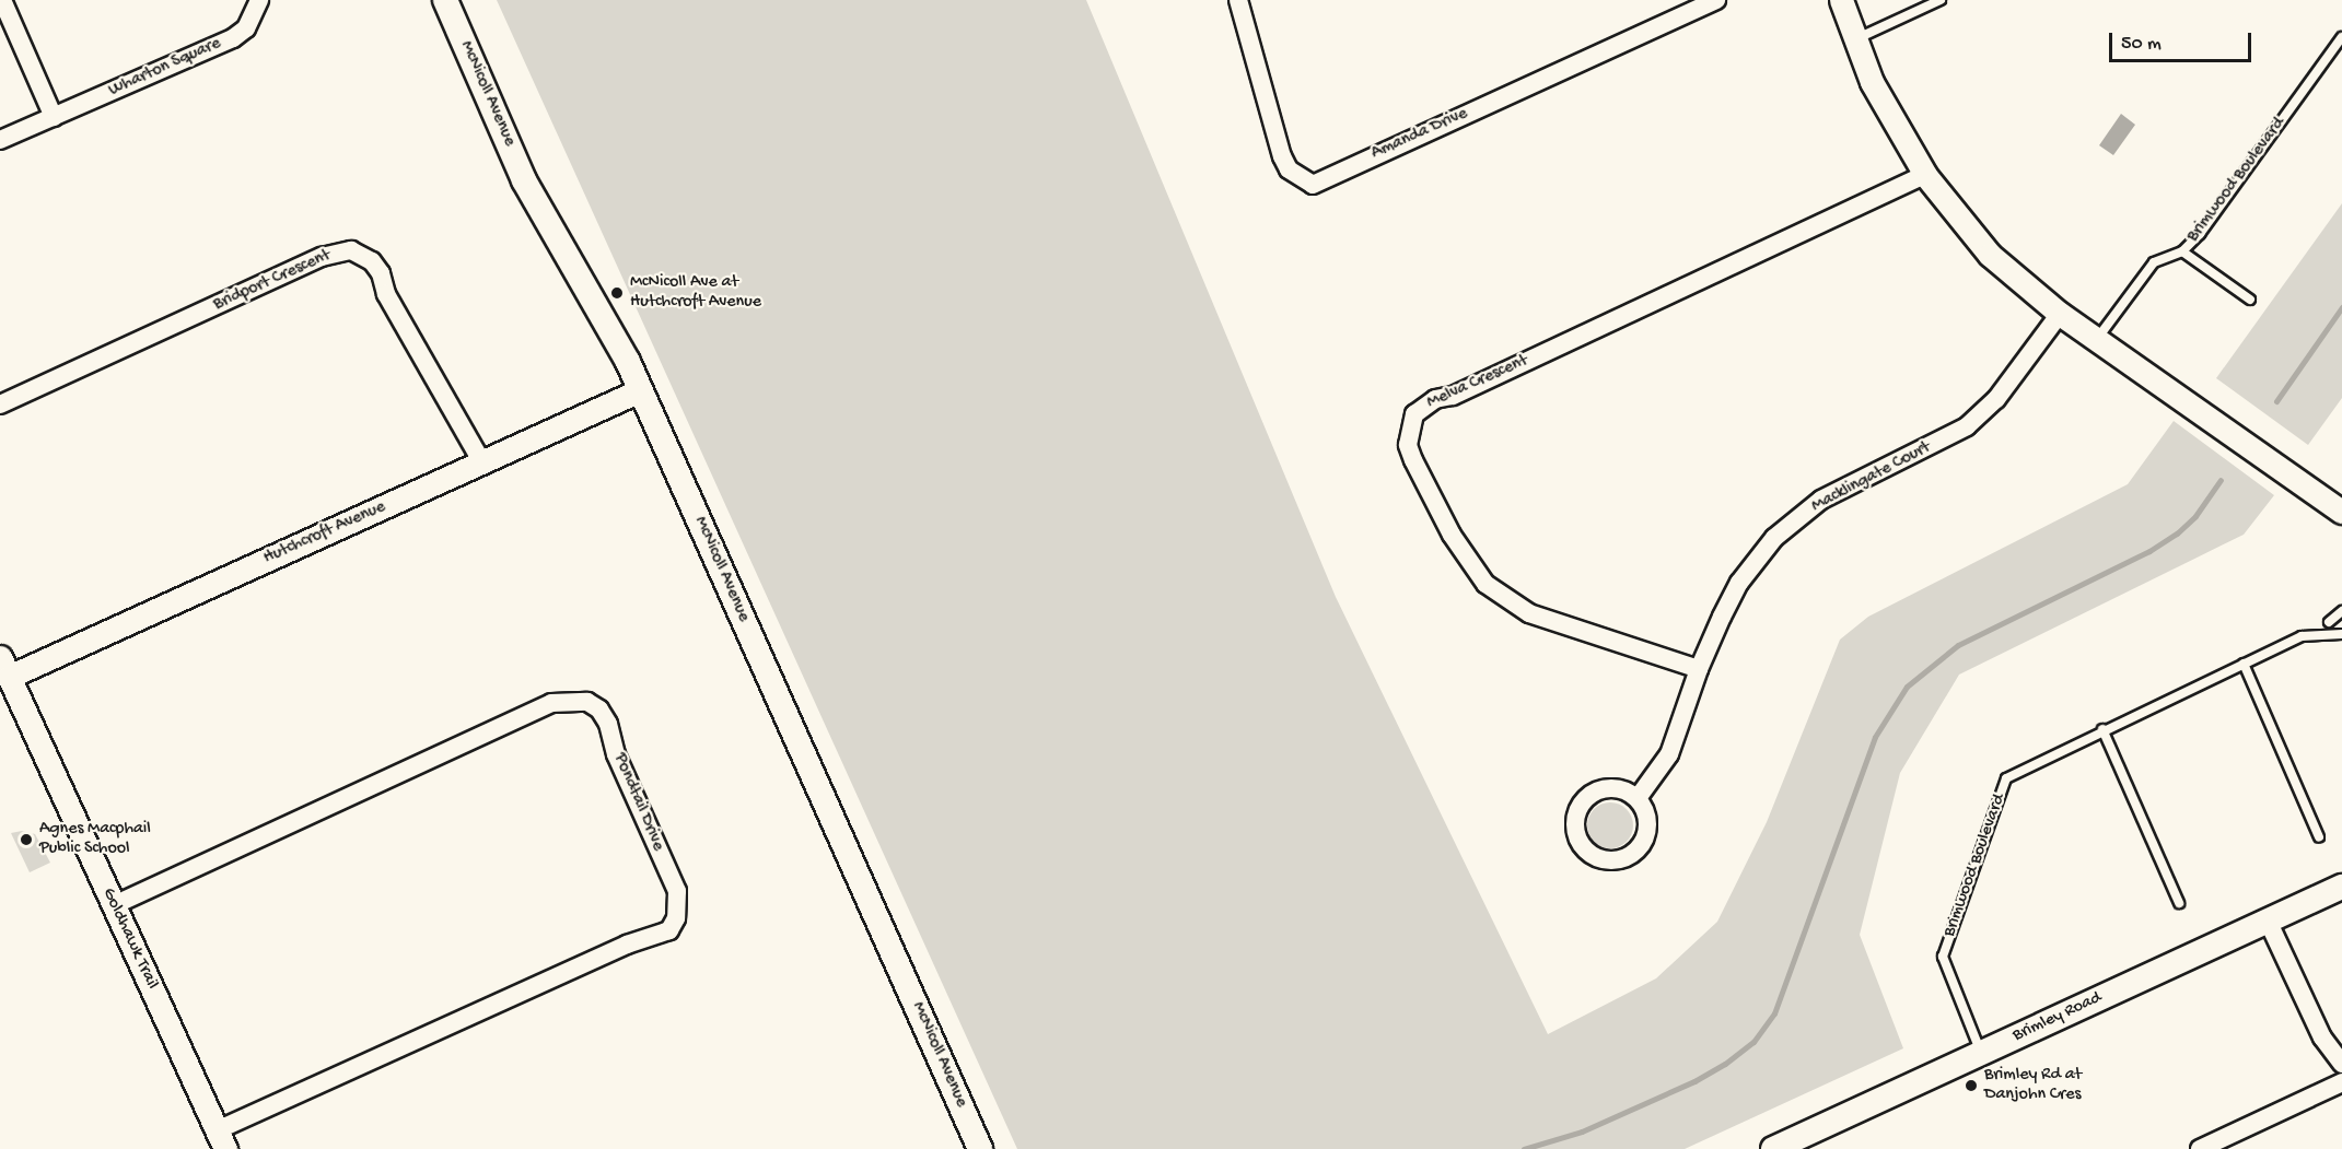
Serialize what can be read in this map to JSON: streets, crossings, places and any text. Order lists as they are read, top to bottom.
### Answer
{
  "streets": {
    "main road": ["McNicoll Avenue", "Brimley Road"],
    "street": [
      "Wharton Square",
      "Amanda Drive",
      "Bridport Crescent",
      "Melva Crescent",
      "Macklingate Court",
      "Hutchcroft Avenue",
      "Pondtail Drive",
      "Goldhawk Trail"
    ],
    "lane": ["Brimwood Boulevard"]
  },
  "crossings": [
    ["McNicoll Avenue", "Hutchcroft Avenue"],
    ["Brimwood Boulevard", "Brimley Road"],
    ["Bridport Crescent", "Hutchcroft Avenue"],
    ["Melva Crescent", "Macklingate Court"],
    ["Hutchcroft Avenue", "Goldhawk Trail"],
    ["Pondtail Drive", "Goldhawk Trail"]
  ],
  "places": ["McNicoll Ave at Hutchcroft Avenue", "Agnes Macphail Public School", "Brimley Rd at Danjohn Cres"],
  "scale_bar": "50 m"
}
